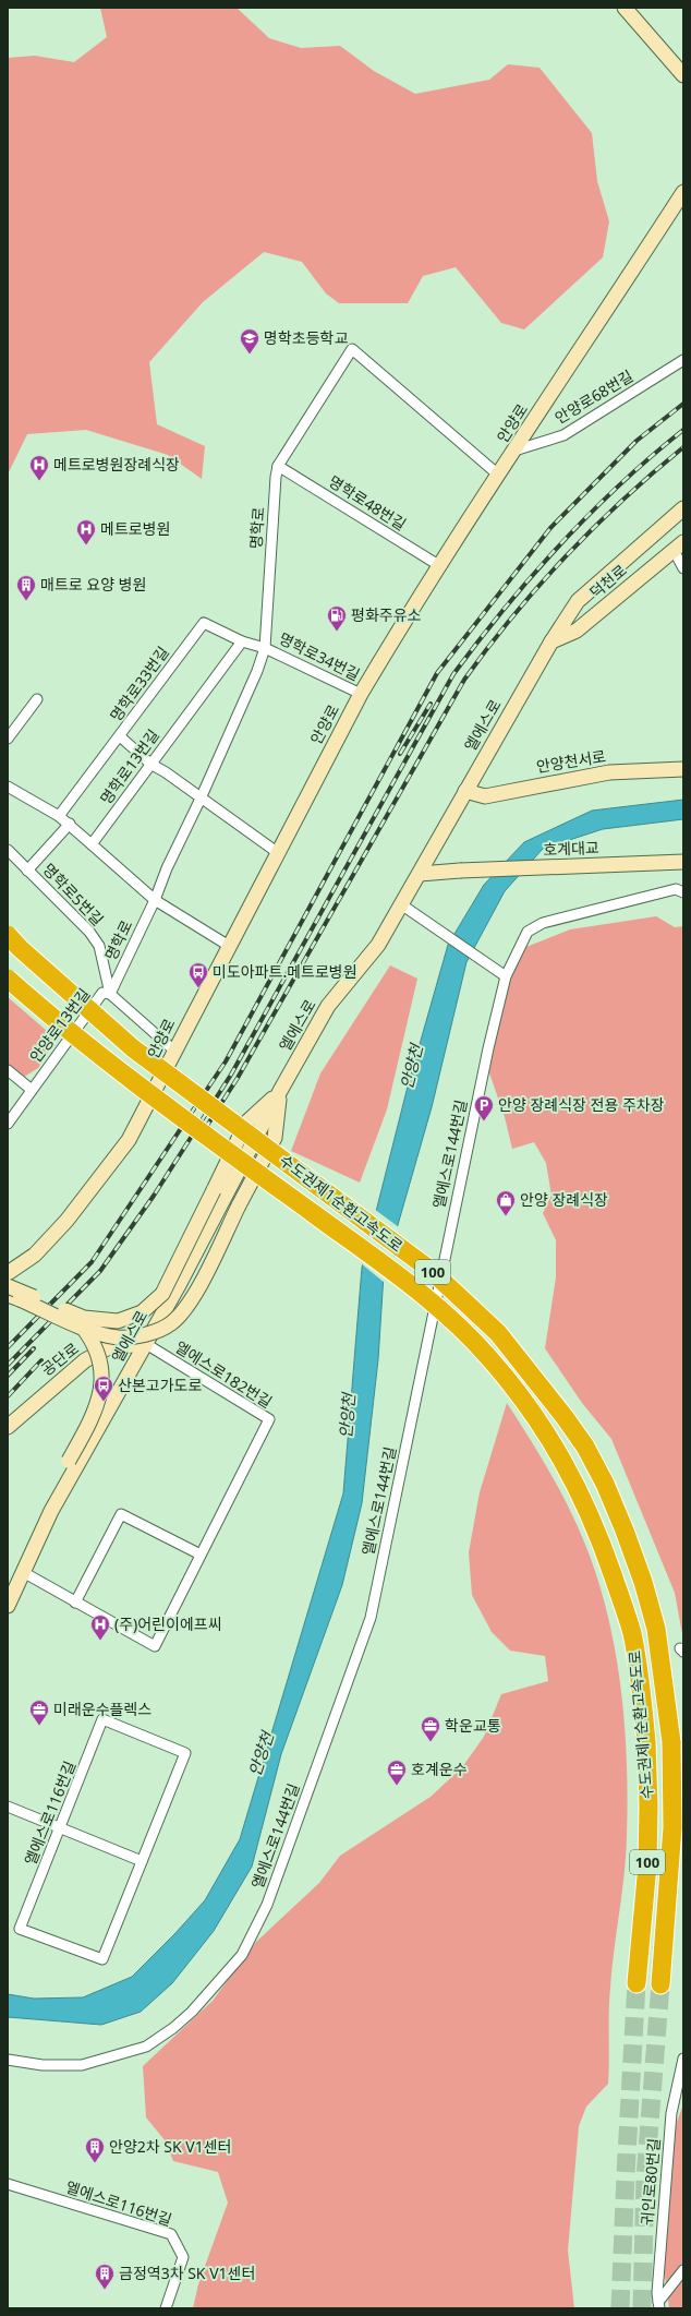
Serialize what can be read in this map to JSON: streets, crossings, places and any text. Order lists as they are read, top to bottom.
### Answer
{
  "streets": {
    "highway": ["수도권제1순환고속도로", "100"],
    "street": [
      "안양로68번길",
      "안양로",
      "명학로48번길",
      "명학로",
      "덕천로",
      "명학로34번길",
      "명학로33번길",
      "엘에스로",
      "안양천서로",
      "명학로13번길",
      "호계대교",
      "명학로5번길",
      "안양로13번길",
      "엘에스로144번길",
      "공단로",
      "엘에스로182번길",
      "엘에스로116번길",
      "귀인로80번길"
    ]
  },
  "crossings": [
    ["안양로68번길", "안양로"],
    ["안양로", "명학로48번길"],
    ["안양로", "명학로"],
    ["안양로", "명학로34번길"],
    ["안양로", "안양로13번길"],
    ["명학로48번길", "명학로"],
    ["명학로", "명학로34번길"],
    ["명학로", "명학로33번길"],
    ["명학로", "명학로5번길"],
    ["명학로", "안양로13번길"],
    ["덕천로", "엘에스로"],
    ["명학로34번길", "명학로33번길"],
    ["명학로33번길", "명학로13번길"],
    ["엘에스로", "안양천서로"],
    ["엘에스로", "호계대교"],
    ["엘에스로", "공단로"],
    ["엘에스로", "엘에스로182번길"],
    ["명학로5번길", "안양로13번길"],
    ["공단로", "엘에스로182번길"]
  ],
  "water": ["안양천"],
  "places": {
    "school or university": ["명학초등학교"],
    "hospital": ["메트로병원장례식장", "메트로병원", "(주)어린이에프씨"],
    "building": ["매트로 요양 병원", "안양2차 SK V1센터", "금정역3차 SK V1센터"],
    "fuel station": ["평화주유소"],
    "bus stop": ["미도아파트.메트로병원", "산본고가도로"],
    "parking": ["안양 장례식장 전용 주차장"],
    "shop": ["안양 장례식장"],
    "office": ["미래운수플렉스", "학운교통", "호계운수"]
  }
}
